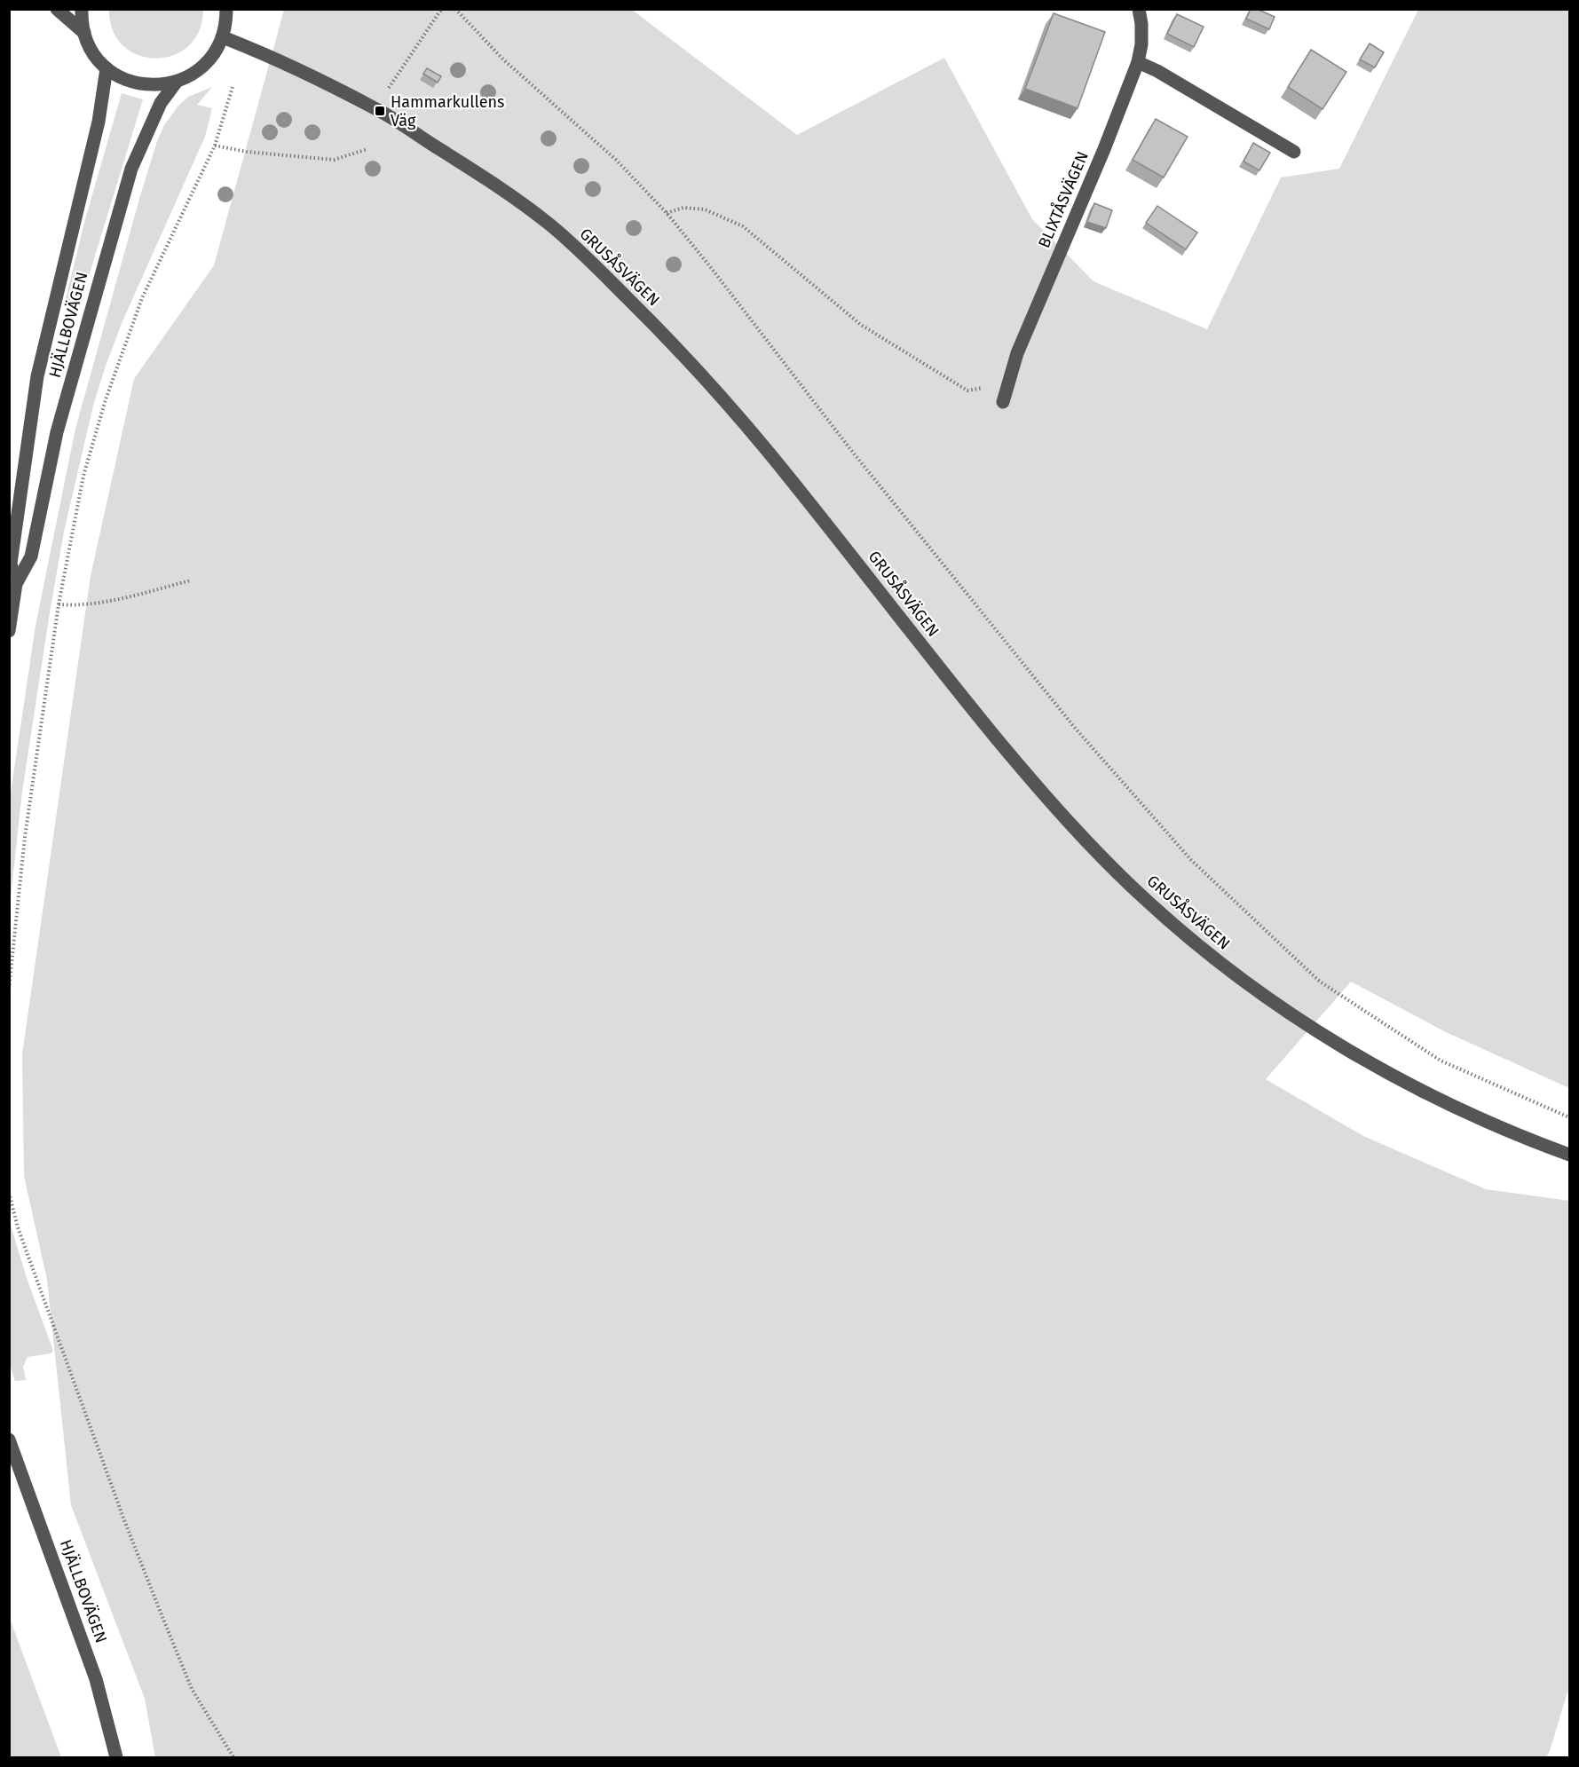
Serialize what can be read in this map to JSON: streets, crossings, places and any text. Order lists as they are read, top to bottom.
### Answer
{
  "streets": {
    "street": ["BLIXTÅSVÄGEN", "GRUSÅSVÄGEN", "HJÄLLBOVÄGEN"]
  },
  "places": {
    "transit": ["Hammarkullens Väg"]
  }
}
